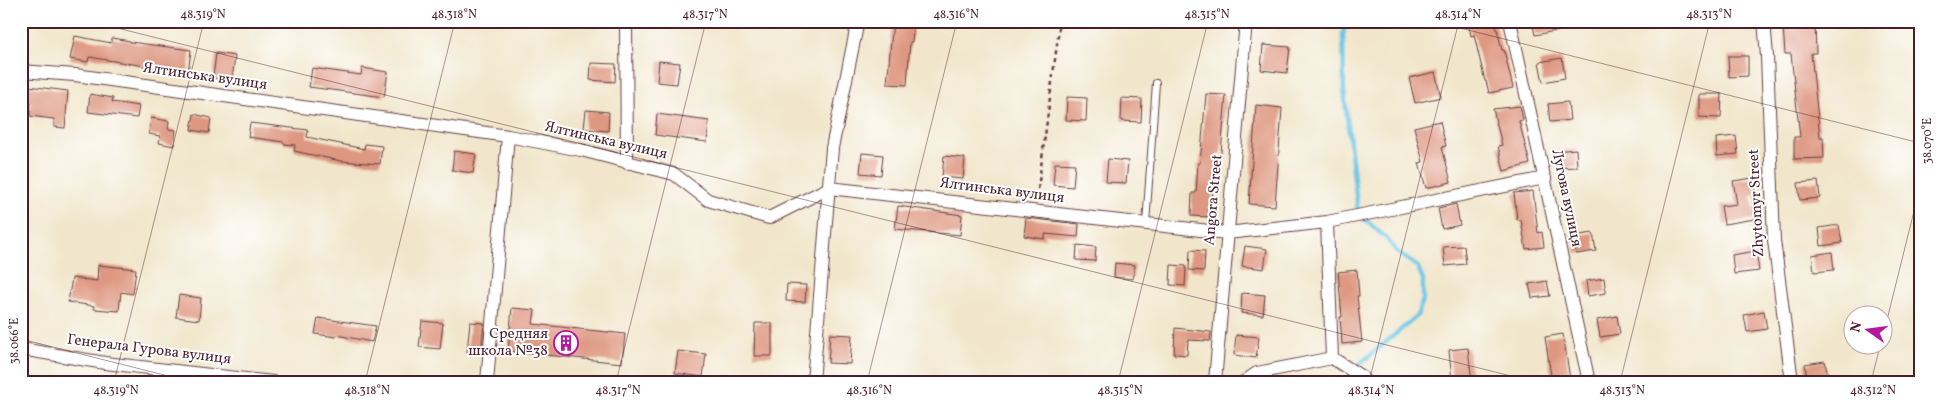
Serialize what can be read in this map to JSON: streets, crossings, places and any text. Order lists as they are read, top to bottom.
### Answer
{
  "streets": {
    "street": [
      "Ялтинська вулиця",
      "Лугова вулиця",
      "Angora Street",
      "Zhytomyr Street",
      "Генерала Гурова вулиця"
    ]
  },
  "crossings": [
    ["Ялтинська вулиця", "Лугова вулиця"],
    ["Ялтинська вулиця", "Angora Street"]
  ],
  "places": {
    "building": ["Средняя школа №38"]
  },
  "north": "left",
  "coordinates": [
    "48.319°N",
    "48.318°N",
    "48.317°N",
    "48.316°N",
    "48.315°N",
    "48.314°N",
    "48.313°N",
    "38.070°E",
    "38.066°E",
    "48.312°N"
  ]
}
